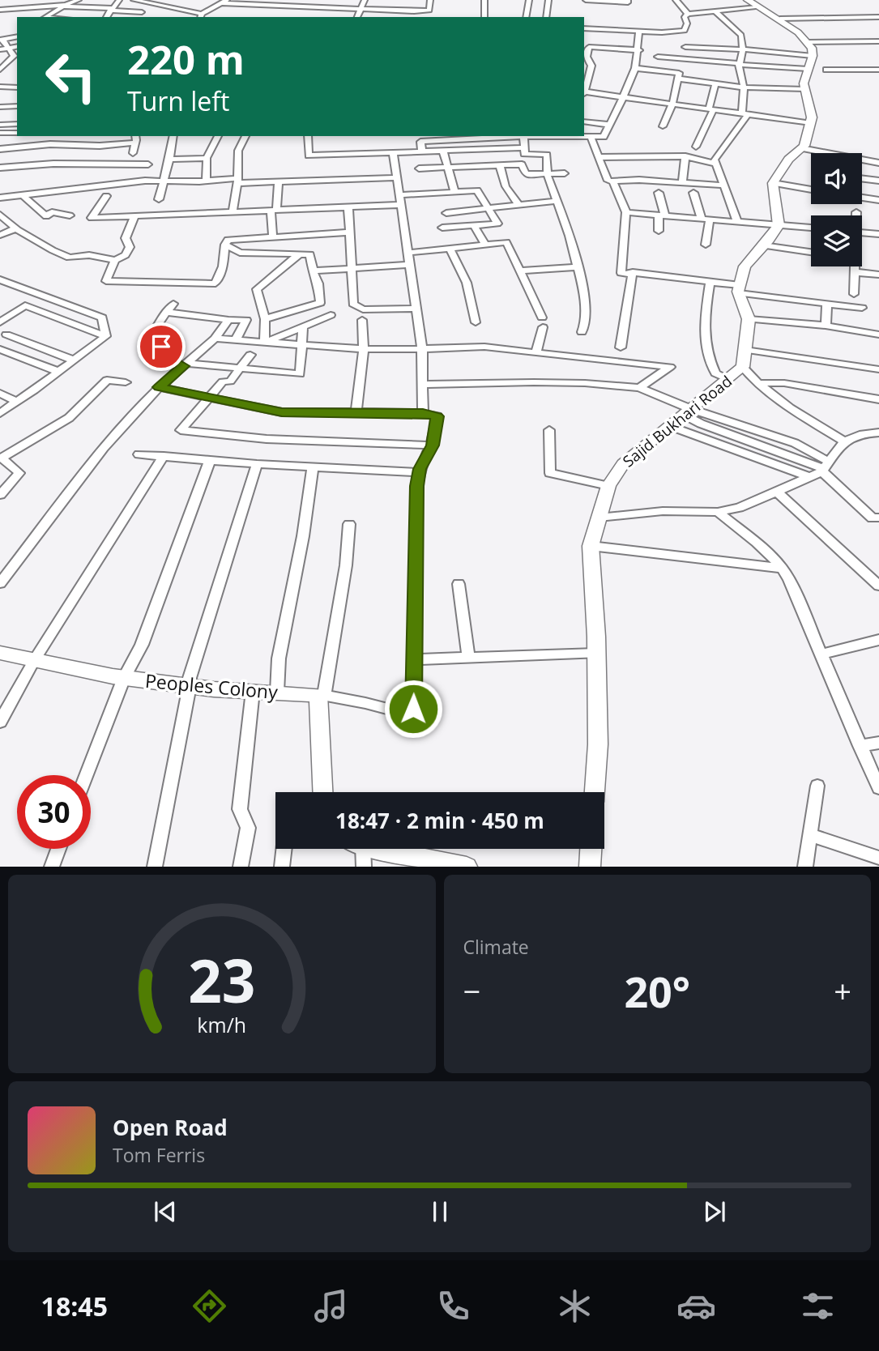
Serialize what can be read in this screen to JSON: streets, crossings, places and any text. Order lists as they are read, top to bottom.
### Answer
{
  "streets": {
    "street": ["Sajid Bukhari Road", "Peoples Colony"]
  },
  "page": {
    "turn": ["220 m", "Turn left"],
    "limit": "30",
    "trip": "18:47 · 2 min · 450 m",
    "tile": "Climate",
    "heat": ["−", "20°", "+"],
    "song": ["Open Road", "Tom Ferris"],
    "tabs": "18:45",
    "gauge": ["23", "km/h"]
  }
}
